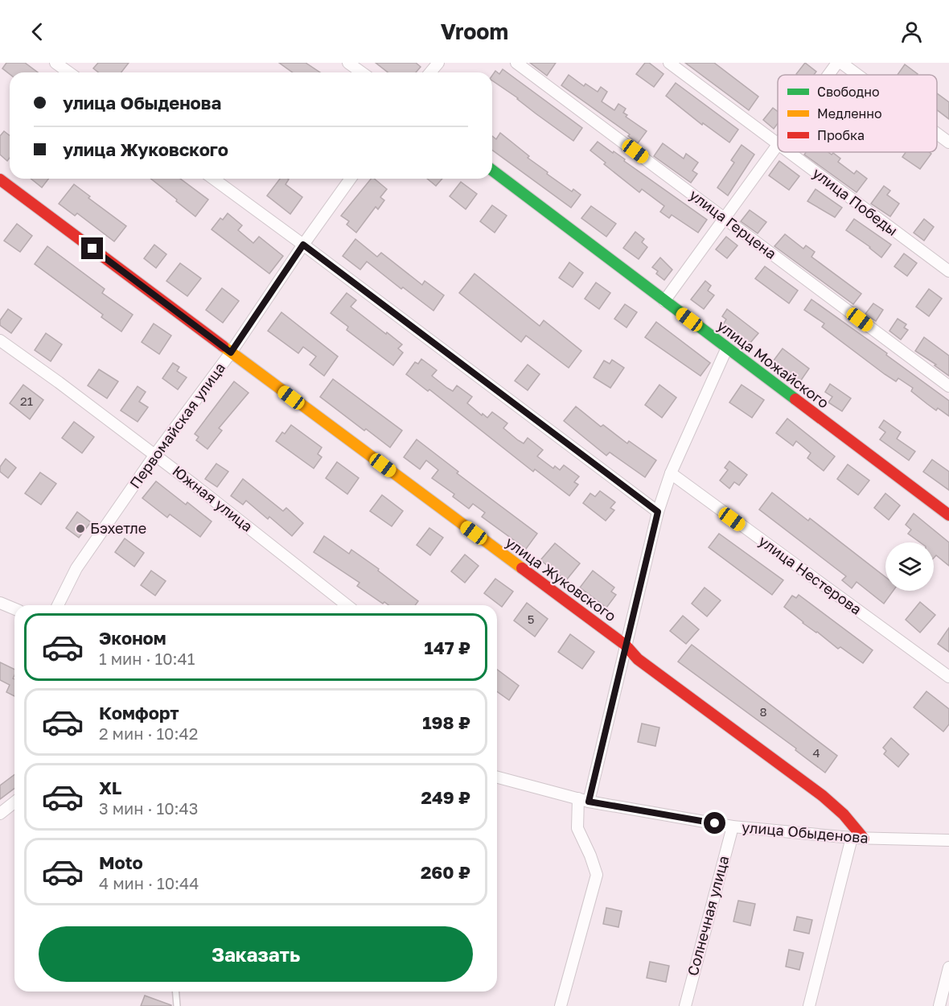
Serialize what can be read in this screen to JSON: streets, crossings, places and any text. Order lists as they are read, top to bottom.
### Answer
{
  "streets": {
    "street": [
      "улица Победы",
      "улица Герцена",
      "улица Можайского",
      "Первомайская улица",
      "Южная улица",
      "улица Нестерова",
      "улица Жуковского",
      "улица Обыденова",
      "Солнечная улица"
    ]
  },
  "crossings": [
    ["Первомайская улица", "Южная улица"],
    ["Первомайская улица", "улица Жуковского"],
    ["улица Жуковского", "улица Обыденова"],
    ["улица Обыденова", "Солнечная улица"]
  ],
  "places": ["Бэхетле"],
  "house_numbers": [
    "21",
    "5",
    "8",
    "4"
  ],
  "legend": ["Свободно", "Медленно", "Пробка"],
  "page": {
    "header": "Vroom",
    "banner": ["улица Обыденова", "улица Жуковского"],
    "list": [
      {
        "name": "Эконом",
        "note": "1 мин · 10:41",
        "value": "147 ₽"
      },
      {
        "name": "Комфорт",
        "note": "2 мин · 10:42",
        "value": "198 ₽"
      },
      {
        "name": "XL",
        "note": "3 мин · 10:43",
        "value": "249 ₽"
      },
      {
        "name": "Moto",
        "note": "4 мин · 10:44",
        "value": "260 ₽"
      }
    ],
    "buttons": "Заказать"
  }
}
